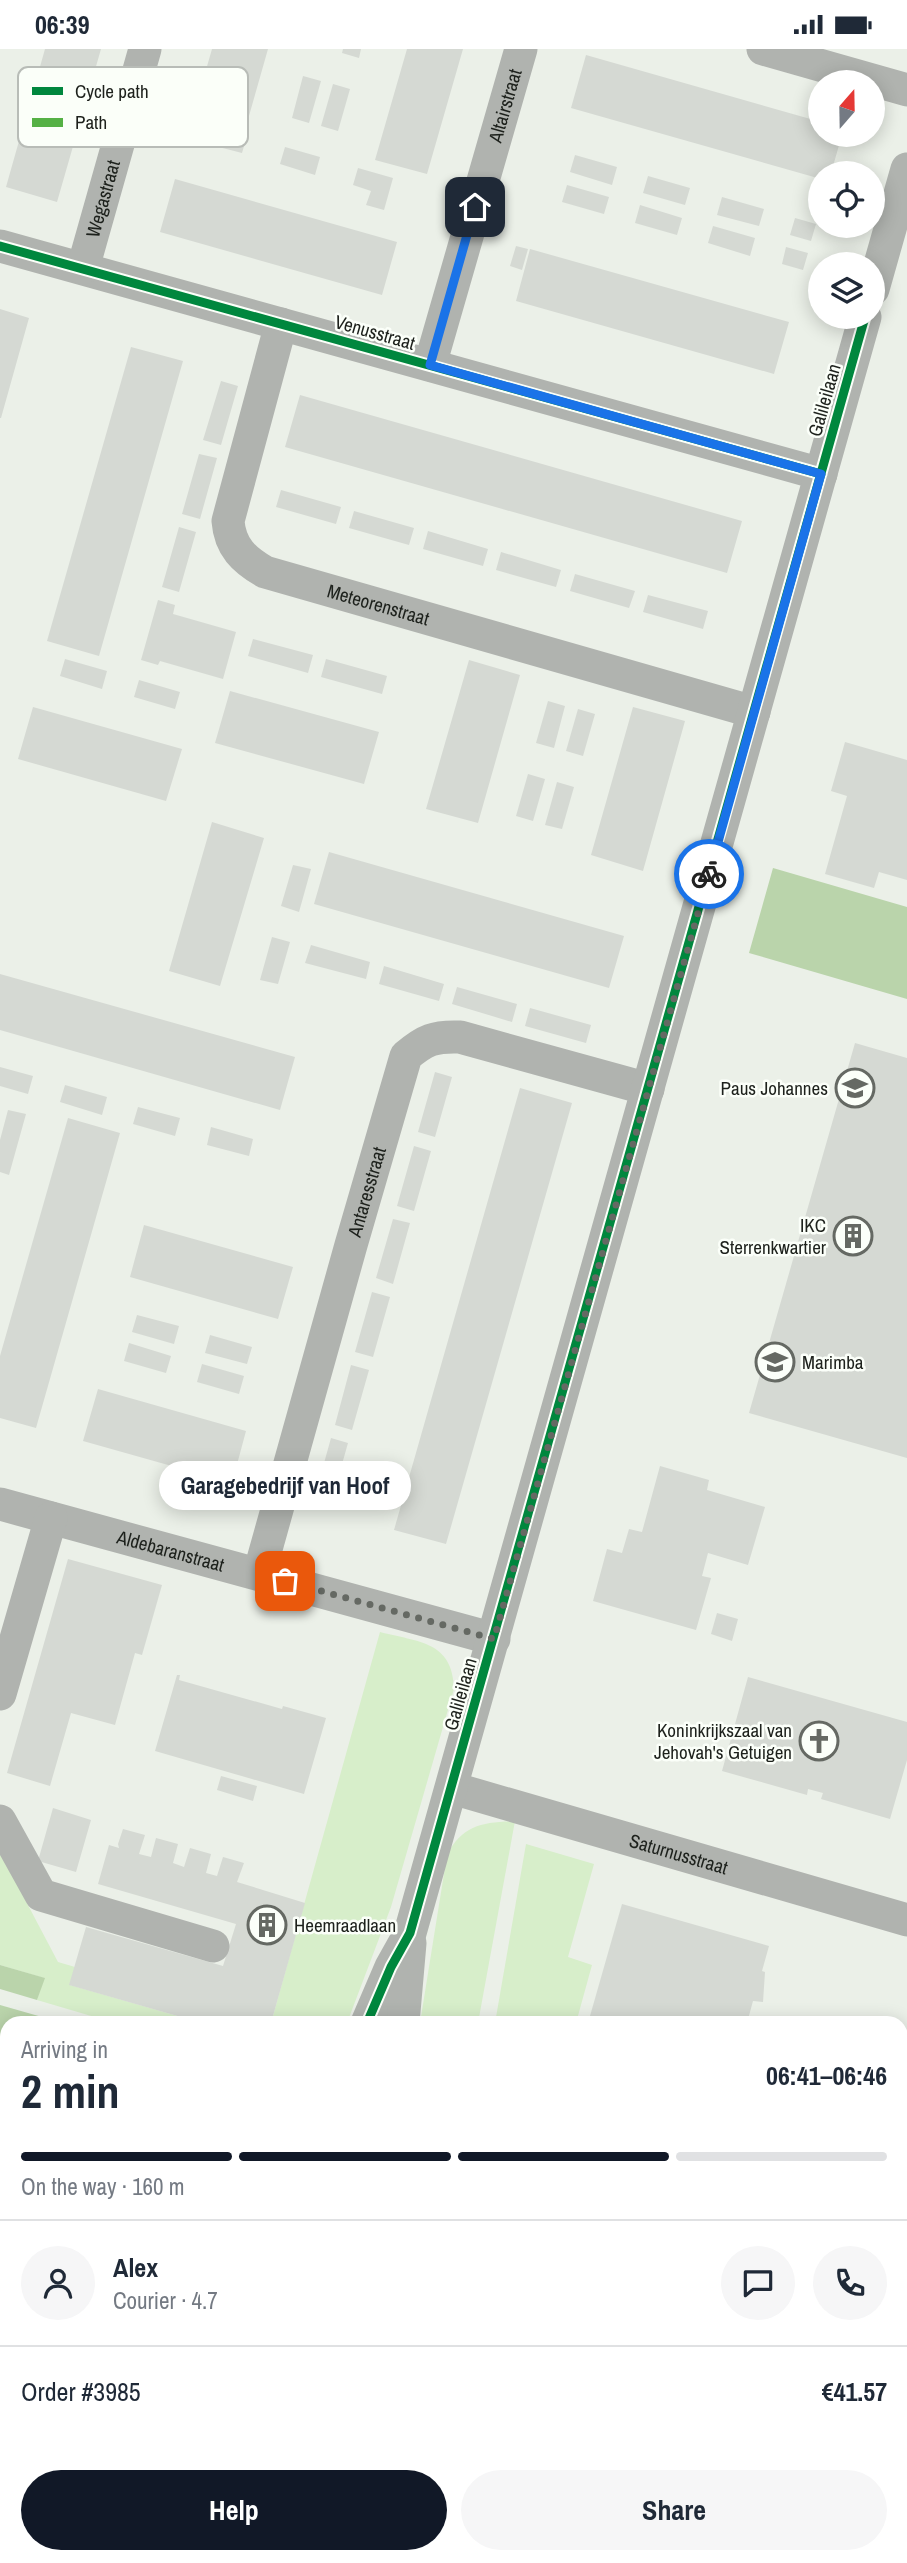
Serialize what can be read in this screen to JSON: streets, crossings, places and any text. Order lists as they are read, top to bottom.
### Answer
{
  "streets": {
    "street": [
      "Altairstraat",
      "Wegastraat",
      "Venusstraat",
      "Galileilaan",
      "Meteorenstraat",
      "Antaresstraat",
      "Aldebaranstraat",
      "Saturnusstraat"
    ]
  },
  "crossings": [
    ["Altairstraat", "Venusstraat"],
    ["Wegastraat", "Venusstraat"],
    ["Venusstraat", "Galileilaan"],
    ["Venusstraat", "Meteorenstraat"],
    ["Galileilaan", "Meteorenstraat"],
    ["Galileilaan", "Antaresstraat"],
    ["Galileilaan", "Aldebaranstraat"],
    ["Galileilaan", "Saturnusstraat"],
    ["Antaresstraat", "Aldebaranstraat"]
  ],
  "places": {
    "school or university": ["Paus Johannes", "Marimba"],
    "building": ["IKC Sterrenkwartier", "Heemraadlaan"],
    "other": ["Garagebedrijf van Hoof"],
    "church": ["Koninkrijkszaal van Jehovah's Getuigen"]
  },
  "legend": ["Cycle path", "Path"],
  "north": "top",
  "page": {
    "status": "06:39",
    "bubble": "Garagebedrijf van Hoof",
    "heading": ["2 min", "Arriving in", "06:41–06:46"],
    "panel": [
      "Alex",
      "Courier · 4.7",
      "Order #3985",
      "€41.57"
    ],
    "bar": "On the way · 160 m",
    "buttons": ["Help", "Share"]
  }
}
